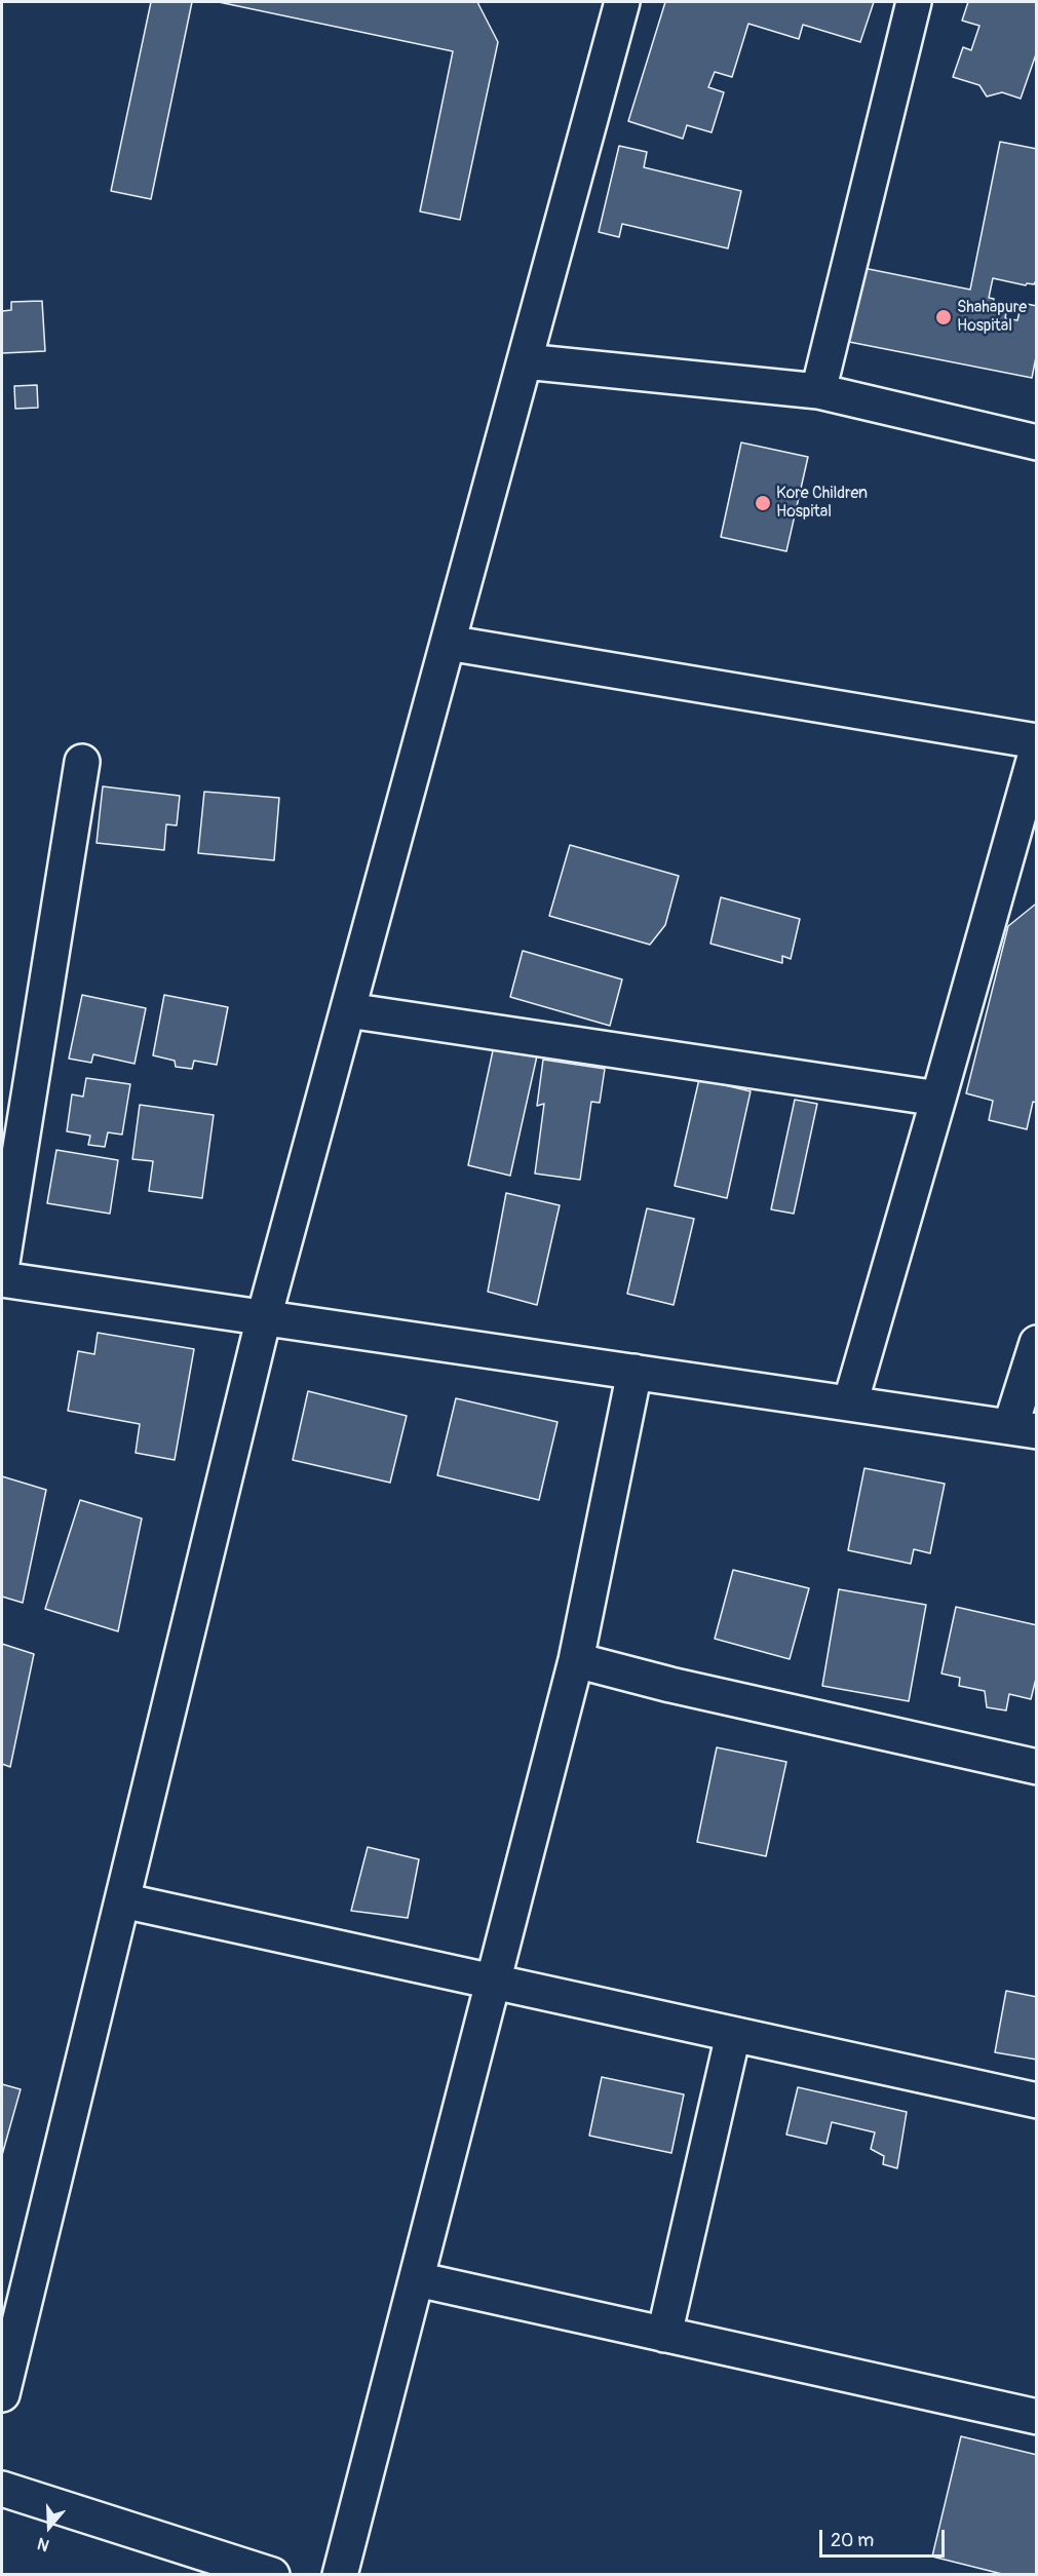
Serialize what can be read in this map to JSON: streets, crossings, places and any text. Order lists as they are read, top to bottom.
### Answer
{
  "places": ["Shahapure Hospital", "Kore Children Hospital"],
  "scale_bar": "20 m",
  "north": "bottom"
}
